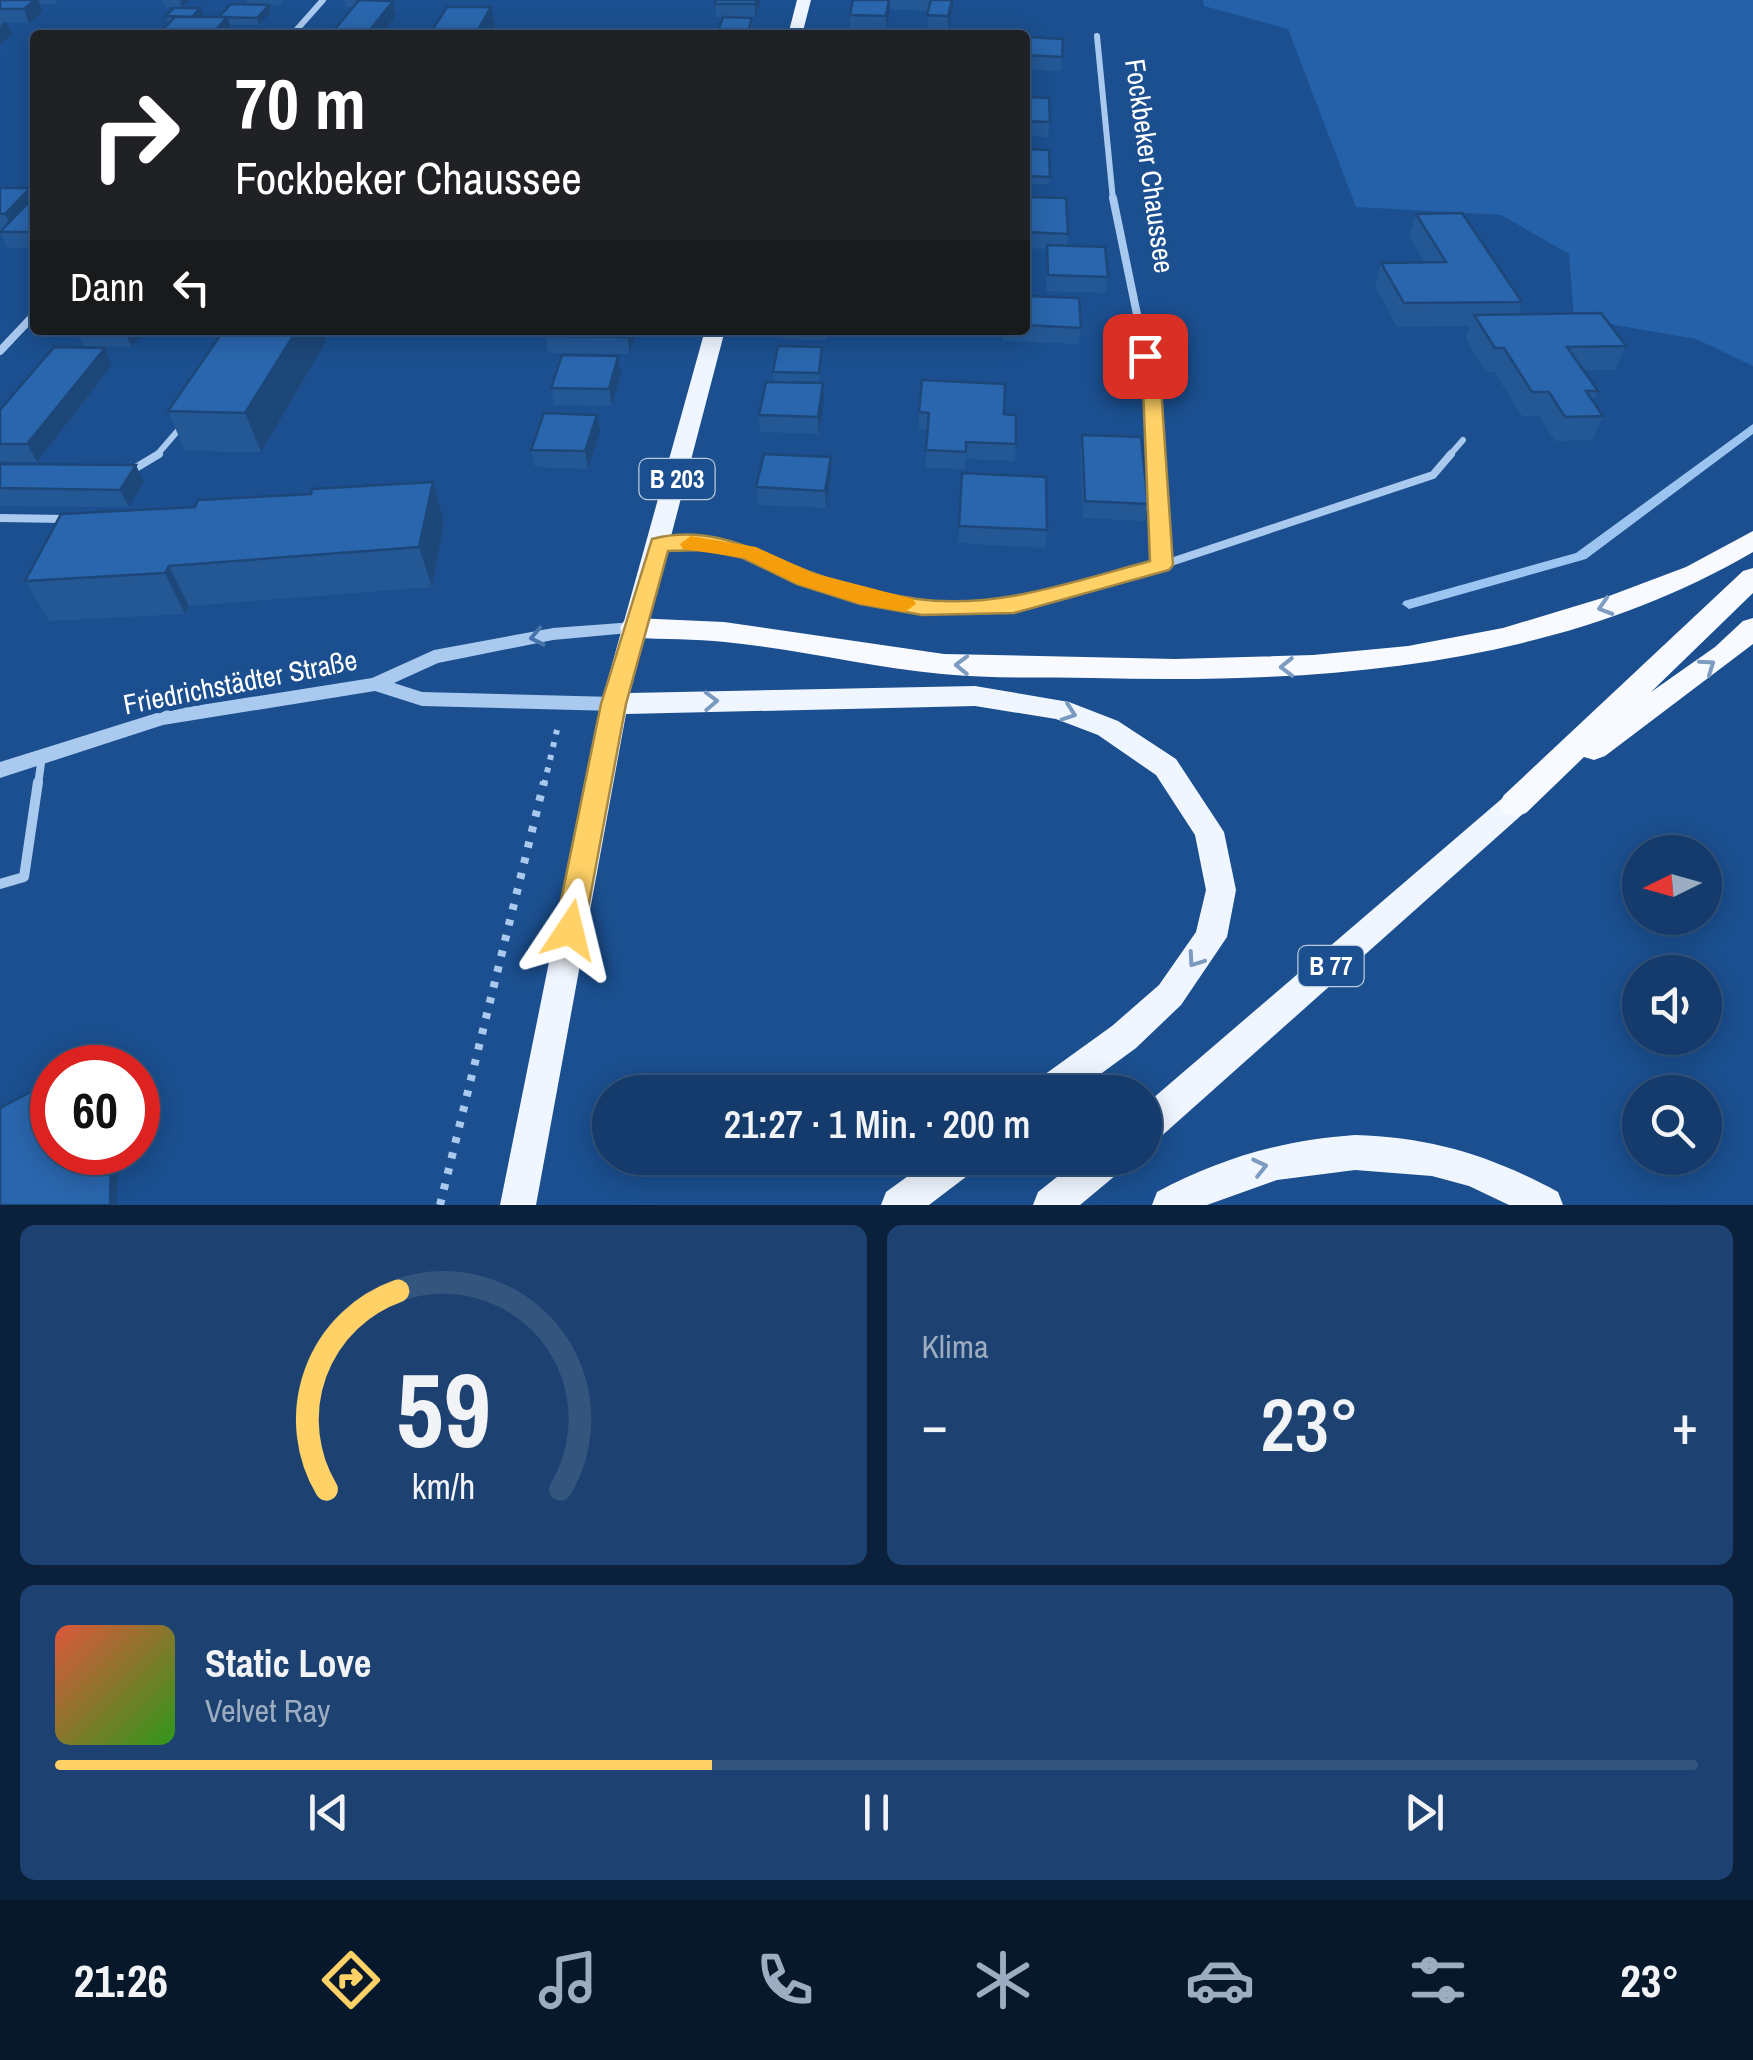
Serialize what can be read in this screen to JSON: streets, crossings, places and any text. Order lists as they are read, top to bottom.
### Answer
{
  "streets": {
    "highway": ["B 77"],
    "main road": ["B 203"],
    "street": ["Fockbeker Chaussee", "Friedrichstädter Straße"]
  },
  "crossings": [
    ["B 203", "Friedrichstädter Straße"]
  ],
  "north": "left",
  "page": {
    "turn": ["70 m", "Fockbeker Chaussee"],
    "then": "Dann",
    "limit": "60",
    "trip": "21:27 · 1 Min. · 200 m",
    "tile": "Klima",
    "heat": ["−", "23°", "+"],
    "song": ["Static Love", "Velvet Ray"],
    "tabs": ["21:26", "23°"],
    "gauge": ["59", "km/h"]
  }
}
